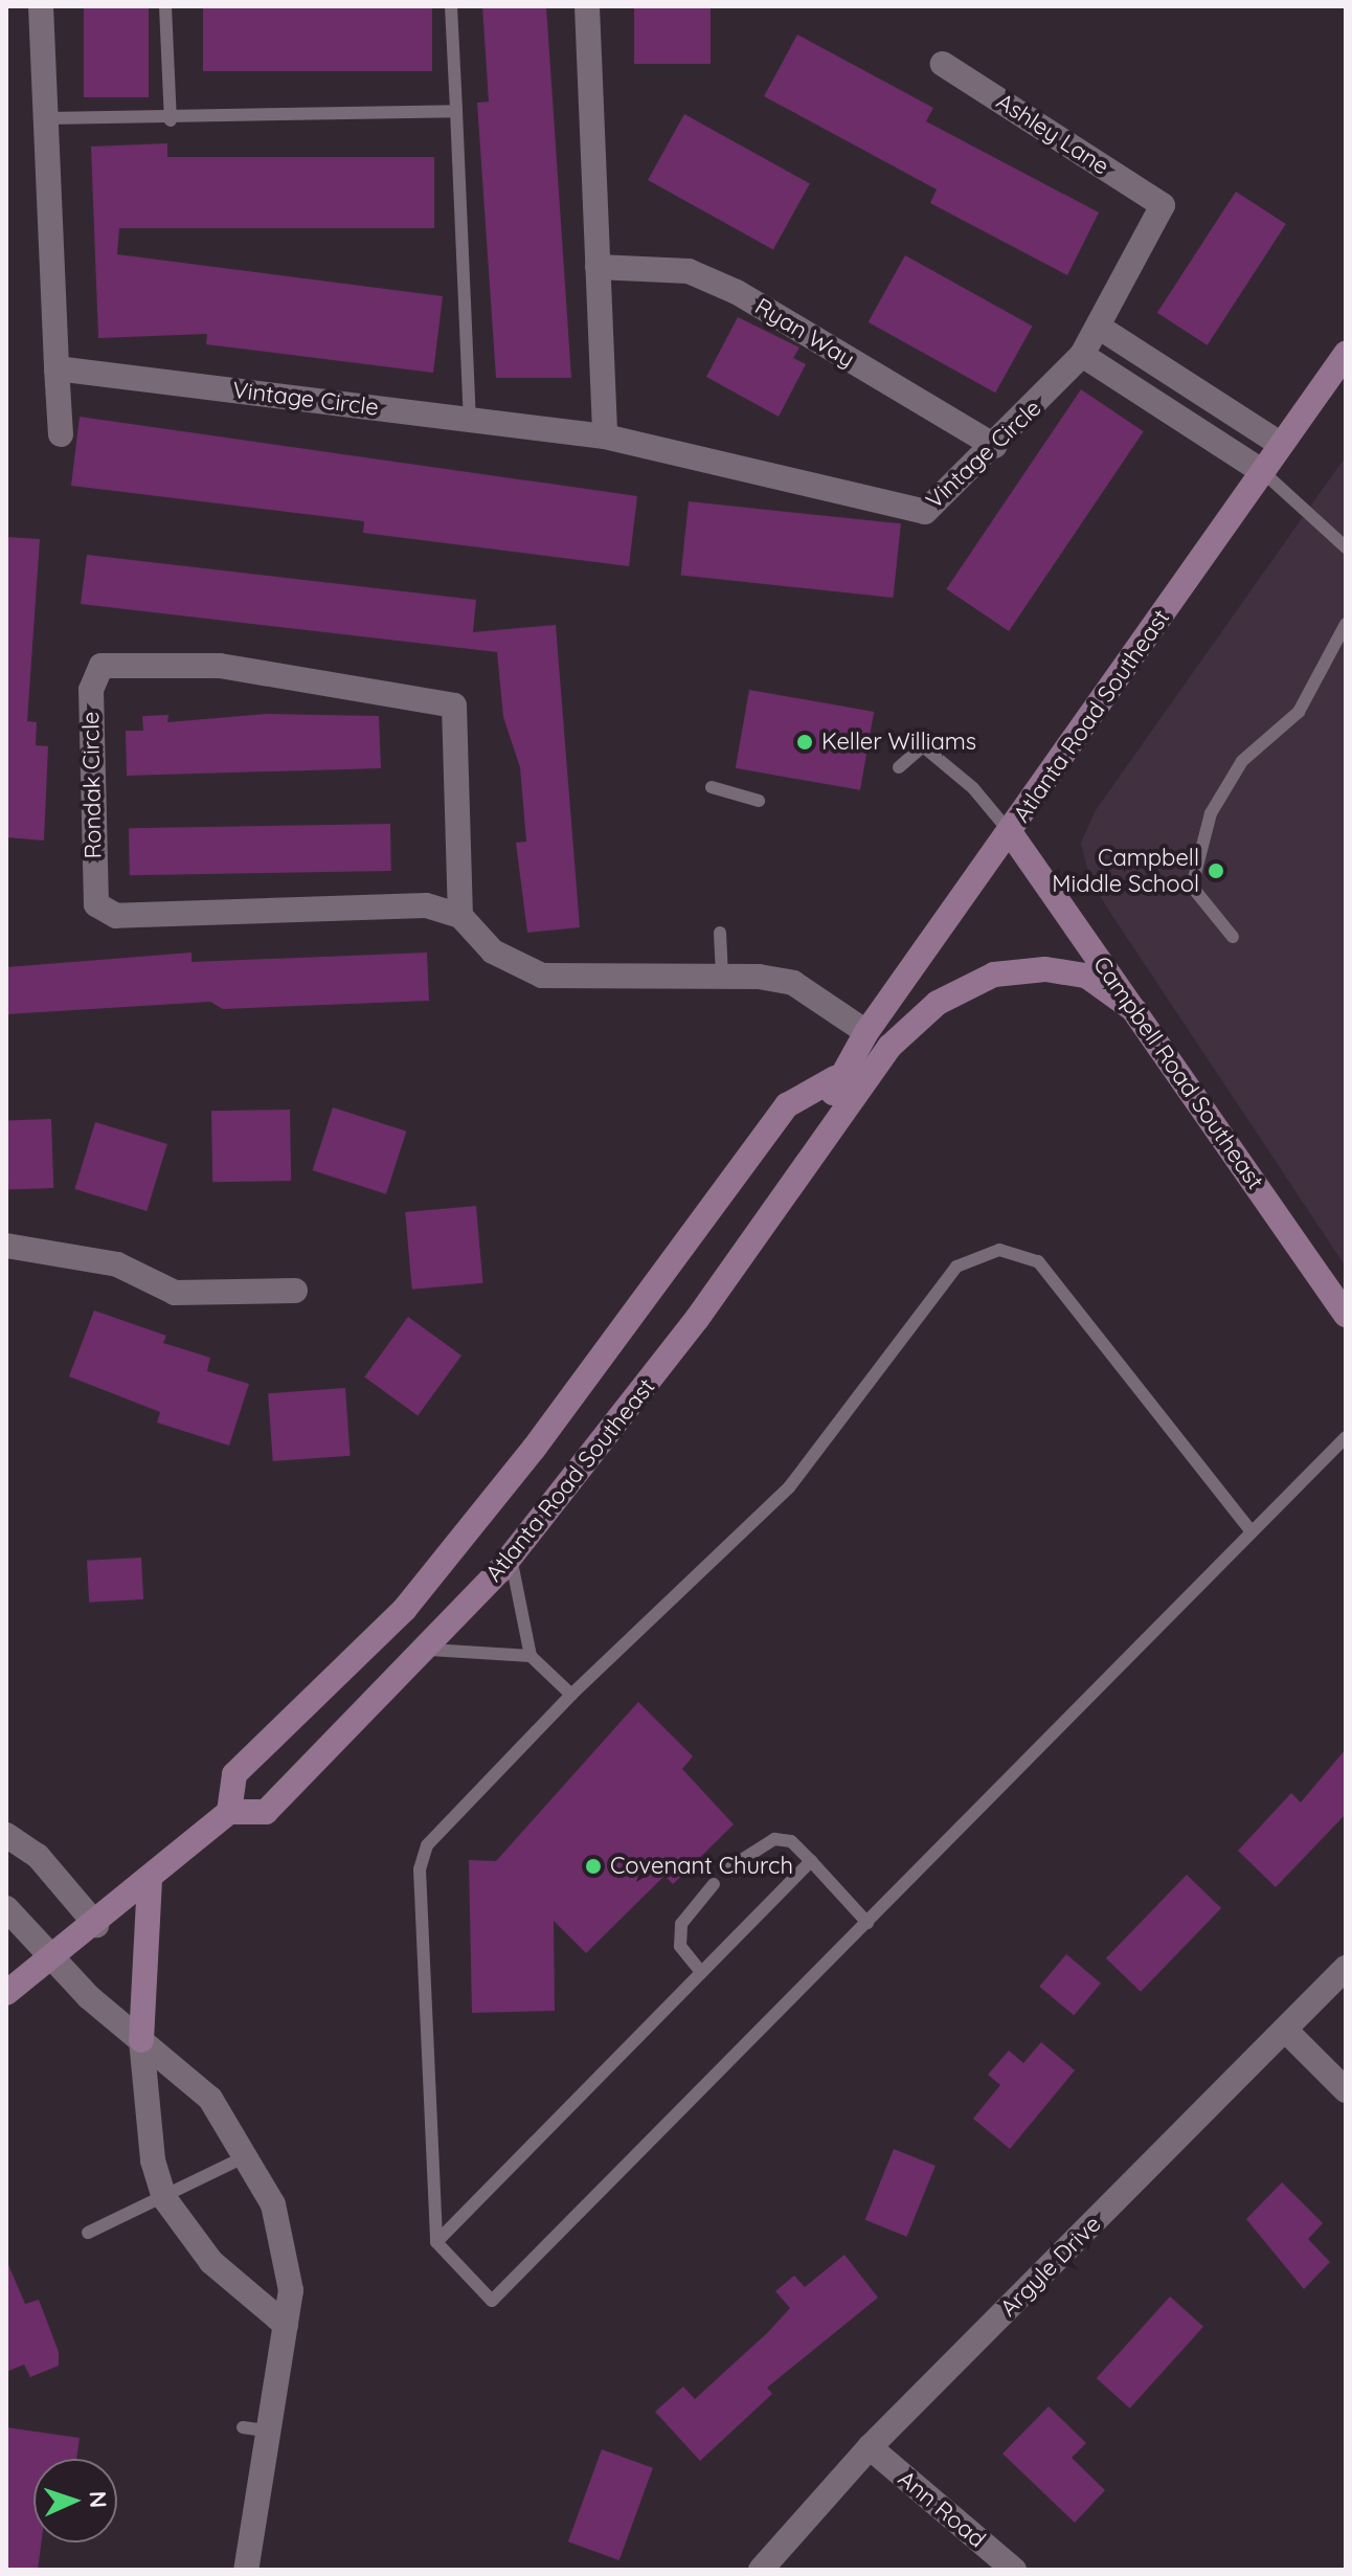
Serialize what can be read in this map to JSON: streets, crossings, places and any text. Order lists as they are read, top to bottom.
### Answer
{
  "streets": {
    "main road": ["Atlanta Road Southeast", "Campbell Road Southeast"],
    "street": [
      "Ashley Lane",
      "Ryan Way",
      "Vintage Circle",
      "Rondak Circle",
      "Argyle Drive",
      "Ann Road"
    ]
  },
  "crossings": [
    ["Ashley Lane", "Vintage Circle"],
    ["Ryan Way", "Vintage Circle"],
    ["Atlanta Road Southeast", "Campbell Road Southeast"],
    ["Argyle Drive", "Ann Road"]
  ],
  "places": ["Keller Williams", "Campbell Middle School", "Covenant Church"],
  "north": "right"
}
